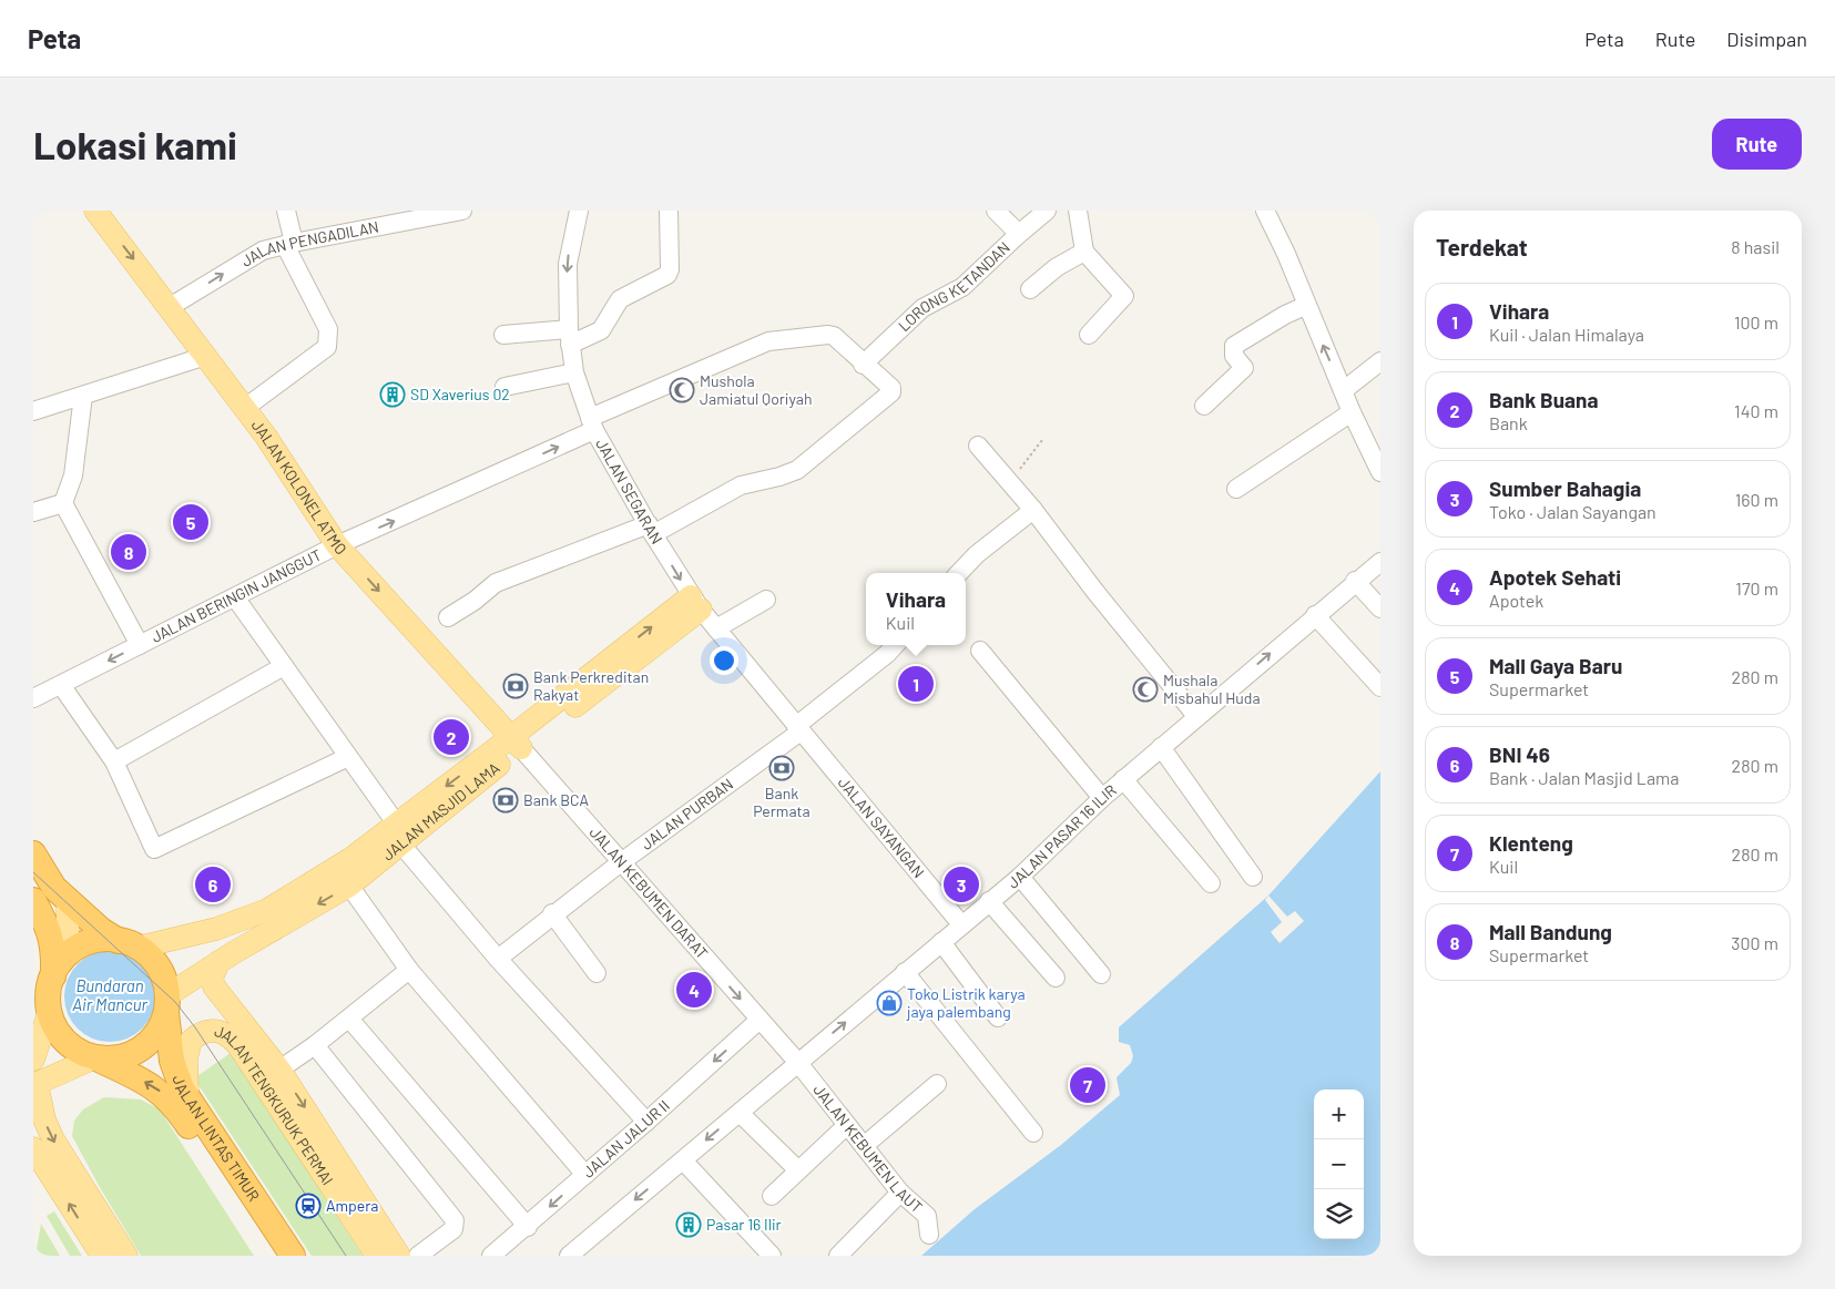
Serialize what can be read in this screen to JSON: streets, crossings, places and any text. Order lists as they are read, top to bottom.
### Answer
{
  "streets": {
    "highway": ["JALAN LINTAS TIMUR"],
    "main road": ["JALAN KOLONEL ATMO", "JALAN MASJID LAMA", "JALAN TENGKURUK PERMAI"],
    "street": [
      "JALAN PENGADILAN",
      "LORONG KETANDAN",
      "JALAN SEGARAN",
      "JALAN BERINGIN JANGGUT",
      "JALAN PURBAN",
      "JALAN SAYANGAN",
      "JALAN PASAR 16 ILIR",
      "JALAN KEBUMEN DARAT",
      "JALAN JALUR II",
      "JALAN KEBUMEN LAUT"
    ]
  },
  "crossings": [
    ["JALAN PENGADILAN", "JALAN KOLONEL ATMO"],
    ["LORONG KETANDAN", "JALAN BERINGIN JANGGUT"],
    ["JALAN KOLONEL ATMO", "JALAN BERINGIN JANGGUT"],
    ["JALAN KOLONEL ATMO", "JALAN MASJID LAMA"],
    ["JALAN KOLONEL ATMO", "JALAN KEBUMEN DARAT"],
    ["JALAN SEGARAN", "JALAN BERINGIN JANGGUT"],
    ["JALAN SEGARAN", "JALAN MASJID LAMA"],
    ["JALAN SEGARAN", "JALAN PURBAN"],
    ["JALAN SEGARAN", "JALAN SAYANGAN"],
    ["JALAN MASJID LAMA", "JALAN KEBUMEN DARAT"],
    ["JALAN MASJID LAMA", "JALAN TENGKURUK PERMAI"],
    ["JALAN MASJID LAMA", "JALAN LINTAS TIMUR"],
    ["JALAN PURBAN", "JALAN SAYANGAN"],
    ["JALAN PURBAN", "JALAN KEBUMEN DARAT"],
    ["JALAN SAYANGAN", "JALAN PASAR 16 ILIR"],
    ["JALAN PASAR 16 ILIR", "JALAN KEBUMEN DARAT"],
    ["JALAN PASAR 16 ILIR", "JALAN KEBUMEN LAUT"],
    ["JALAN KEBUMEN DARAT", "JALAN JALUR II"],
    ["JALAN KEBUMEN DARAT", "JALAN KEBUMEN LAUT"],
    ["JALAN TENGKURUK PERMAI", "JALAN LINTAS TIMUR"]
  ],
  "one_way": ["JALAN PENGADILAN", "JALAN KOLONEL ATMO"],
  "water": ["Bundaran Air Mancur"],
  "places": {
    "mosque": ["Mushola Jamiatul Qoriyah", "Mushala Misbahul Huda"],
    "building": ["SD Xaverius 02", "Pasar 16 Ilir"],
    "bank": ["Bank Perkreditan Rakyat", "Bank Permata", "Bank BCA"],
    "shop": ["Toko Listrik karya jaya palembang"],
    "station": ["Ampera"]
  },
  "page": {
    "header": "Peta",
    "nav": ["Peta", "Rute", "Disimpan"],
    "buttons": "Rute",
    "title": "Lokasi kami",
    "heading": ["Terdekat", "8 hasil"],
    "list": [
      {
        "mark": "1",
        "name": "Vihara",
        "note": "Kuil · Jalan Himalaya",
        "value": "100 m"
      },
      {
        "mark": "2",
        "name": "Bank Buana",
        "note": "Bank",
        "value": "140 m"
      },
      {
        "mark": "3",
        "name": "Sumber Bahagia",
        "note": "Toko · Jalan Sayangan",
        "value": "160 m"
      },
      {
        "mark": "4",
        "name": "Apotek Sehati",
        "note": "Apotek",
        "value": "170 m"
      },
      {
        "mark": "5",
        "name": "Mall Gaya Baru",
        "note": "Supermarket",
        "value": "280 m"
      },
      {
        "mark": "6",
        "name": "BNI 46",
        "note": "Bank · Jalan Masjid Lama",
        "value": "280 m"
      },
      {
        "mark": "7",
        "name": "Klenteng",
        "note": "Kuil",
        "value": "280 m"
      },
      {
        "mark": "8",
        "name": "Mall Bandung",
        "note": "Supermarket",
        "value": "300 m"
      }
    ],
    "pins": [
      "5",
      "8",
      "1",
      "2",
      "3",
      "6",
      "4",
      "7"
    ],
    "popup": ["Vihara", "Kuil"],
    "map_buttons": ["+", "−"]
  }
}
